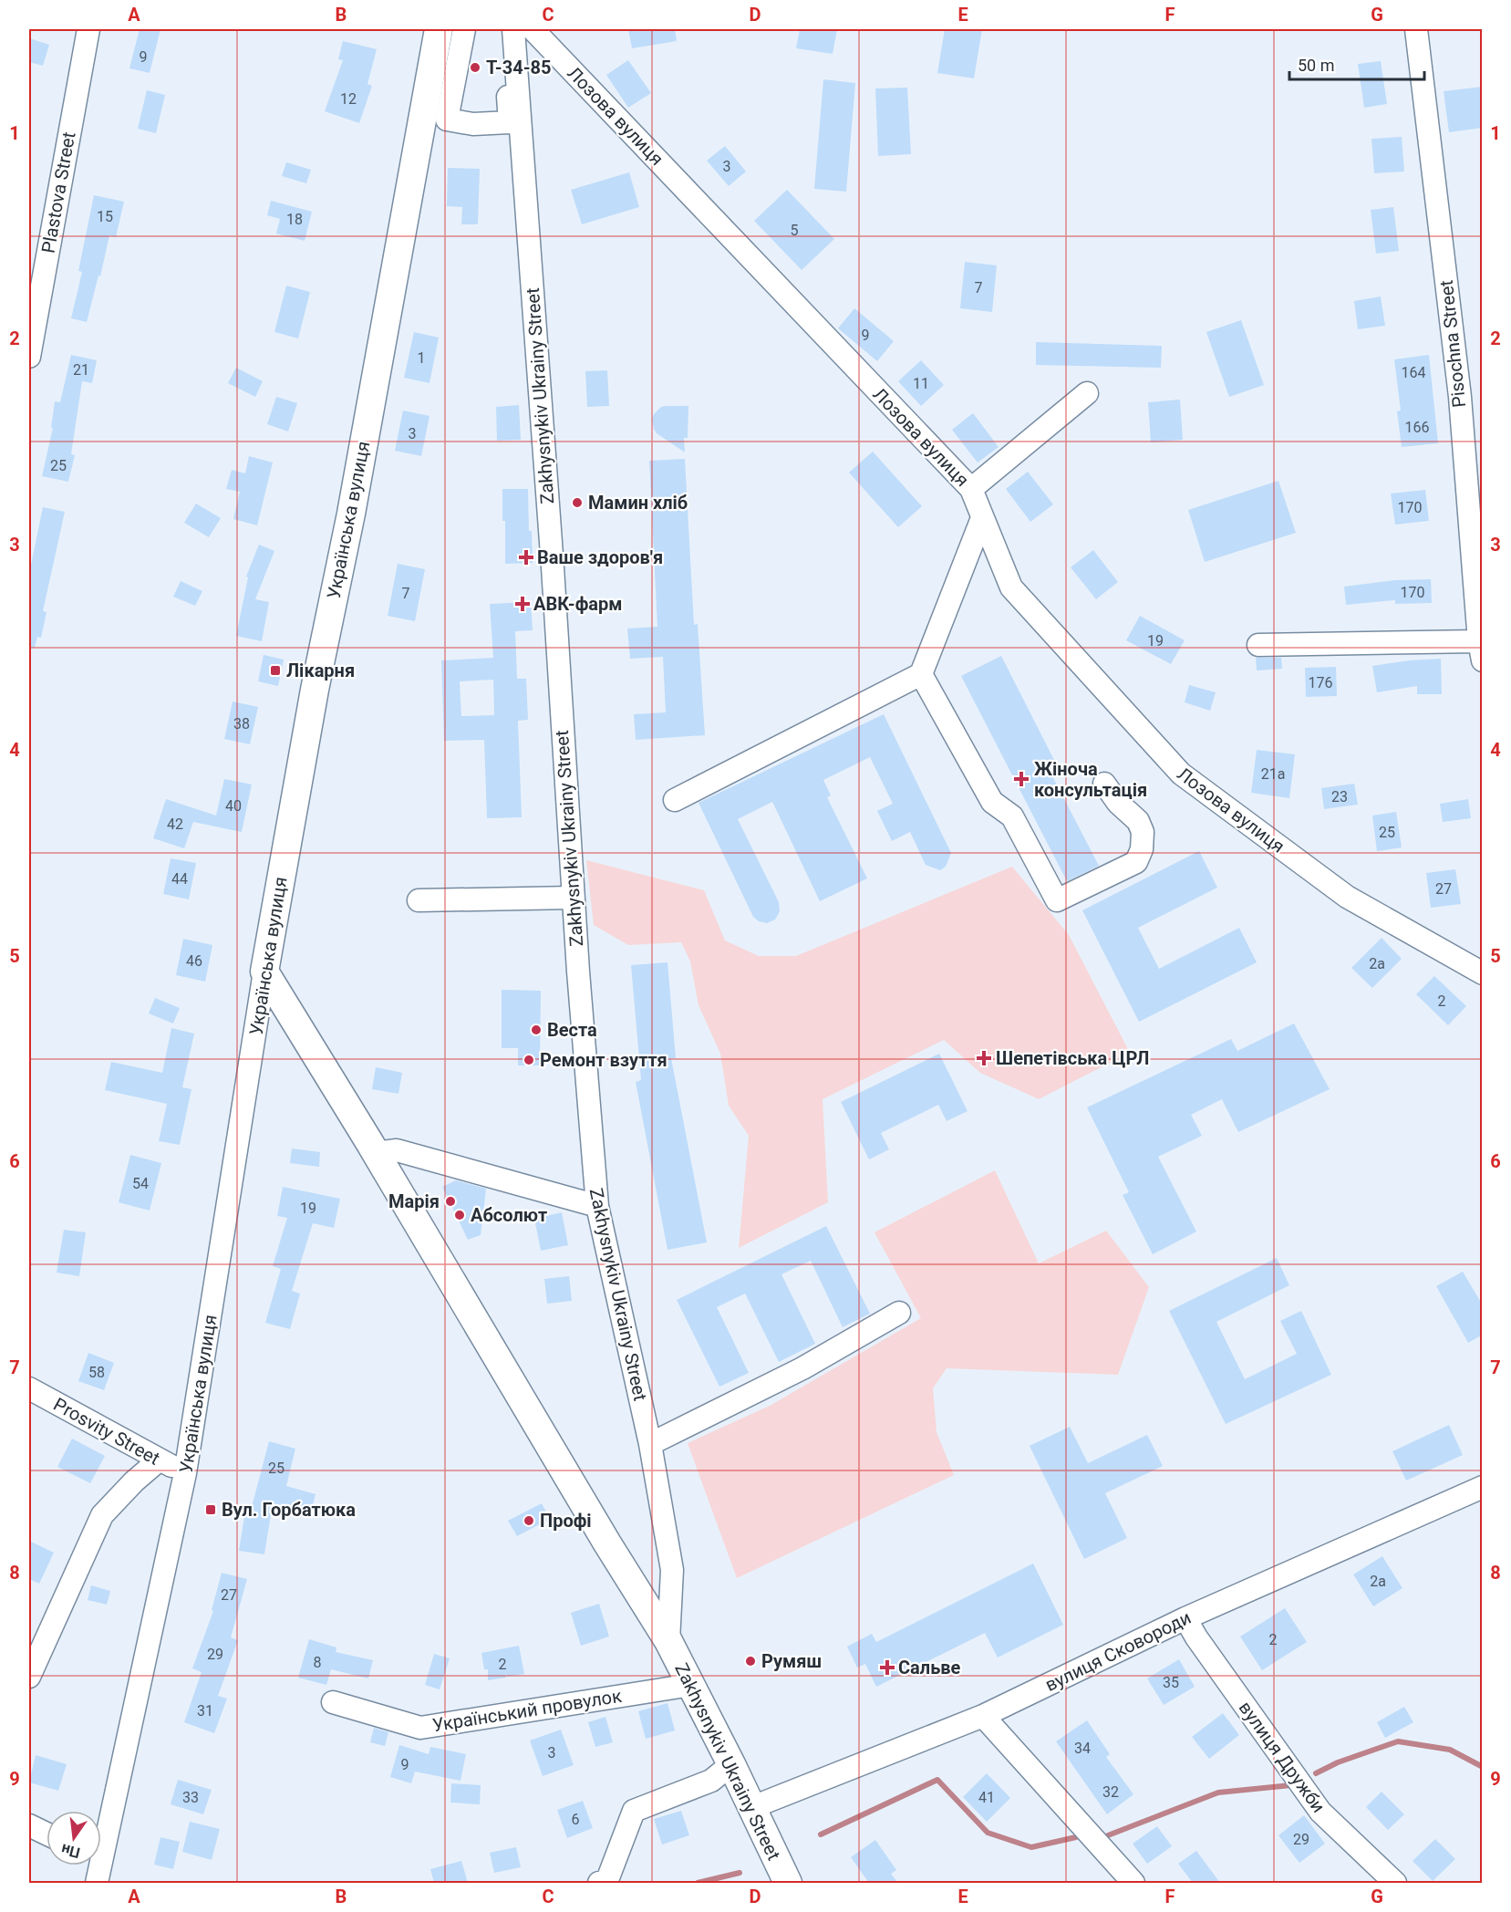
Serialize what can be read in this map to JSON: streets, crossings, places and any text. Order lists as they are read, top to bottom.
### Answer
{
  "streets": {
    "main road": ["Zakhysnykiv Ukrainy Street", "Українська вулиця"],
    "street": [
      "Лозова вулиця",
      "Plastova Street",
      "Pisochna Street",
      "Prosvity Street",
      "вулиця Сковороди",
      "Український провулок",
      "вулиця Дружби"
    ]
  },
  "crossings": [
    ["Zakhysnykiv Ukrainy Street", "Українська вулиця"],
    ["Zakhysnykiv Ukrainy Street", "вулиця Сковороди"],
    ["Zakhysnykiv Ukrainy Street", "Український провулок"],
    ["Українська вулиця", "Prosvity Street"],
    ["вулиця Сковороди", "вулиця Дружби"]
  ],
  "places": {
    "other": [
      "Т-34-85",
      "Мамин хліб",
      "Веста",
      "Ремонт взуття",
      "Марія",
      "Абсолют",
      "Профі",
      "Румяш"
    ],
    "health": [
      "Ваше здоров'я",
      "АВК-фарм",
      "Жіноча консультація",
      "Шепетівська ЦРЛ",
      "Сальве"
    ],
    "transit": ["Лікарня", "Вул. Горбатюка"]
  },
  "house_numbers": [
    "9",
    "12",
    "3",
    "15",
    "18",
    "5",
    "7",
    "9",
    "1",
    "21",
    "164",
    "11",
    "166",
    "3",
    "25",
    "170",
    "170",
    "7",
    "19",
    "176",
    "38",
    "21а",
    "23",
    "40",
    "42",
    "25",
    "44",
    "27",
    "46",
    "2а",
    "2",
    "54",
    "19",
    "58",
    "25",
    "2а",
    "27",
    "2",
    "29",
    "8",
    "2",
    "35",
    "31",
    "34",
    "3",
    "9",
    "32",
    "33",
    "41",
    "6",
    "29"
  ],
  "scale_bar": "50 m",
  "north": "bottom",
  "grid": {
    "columns": [
      "A",
      "B",
      "C",
      "D",
      "E",
      "F",
      "G"
    ],
    "rows": [
      "1",
      "2",
      "3",
      "4",
      "5",
      "6",
      "7",
      "8",
      "9"
    ]
  }
}
